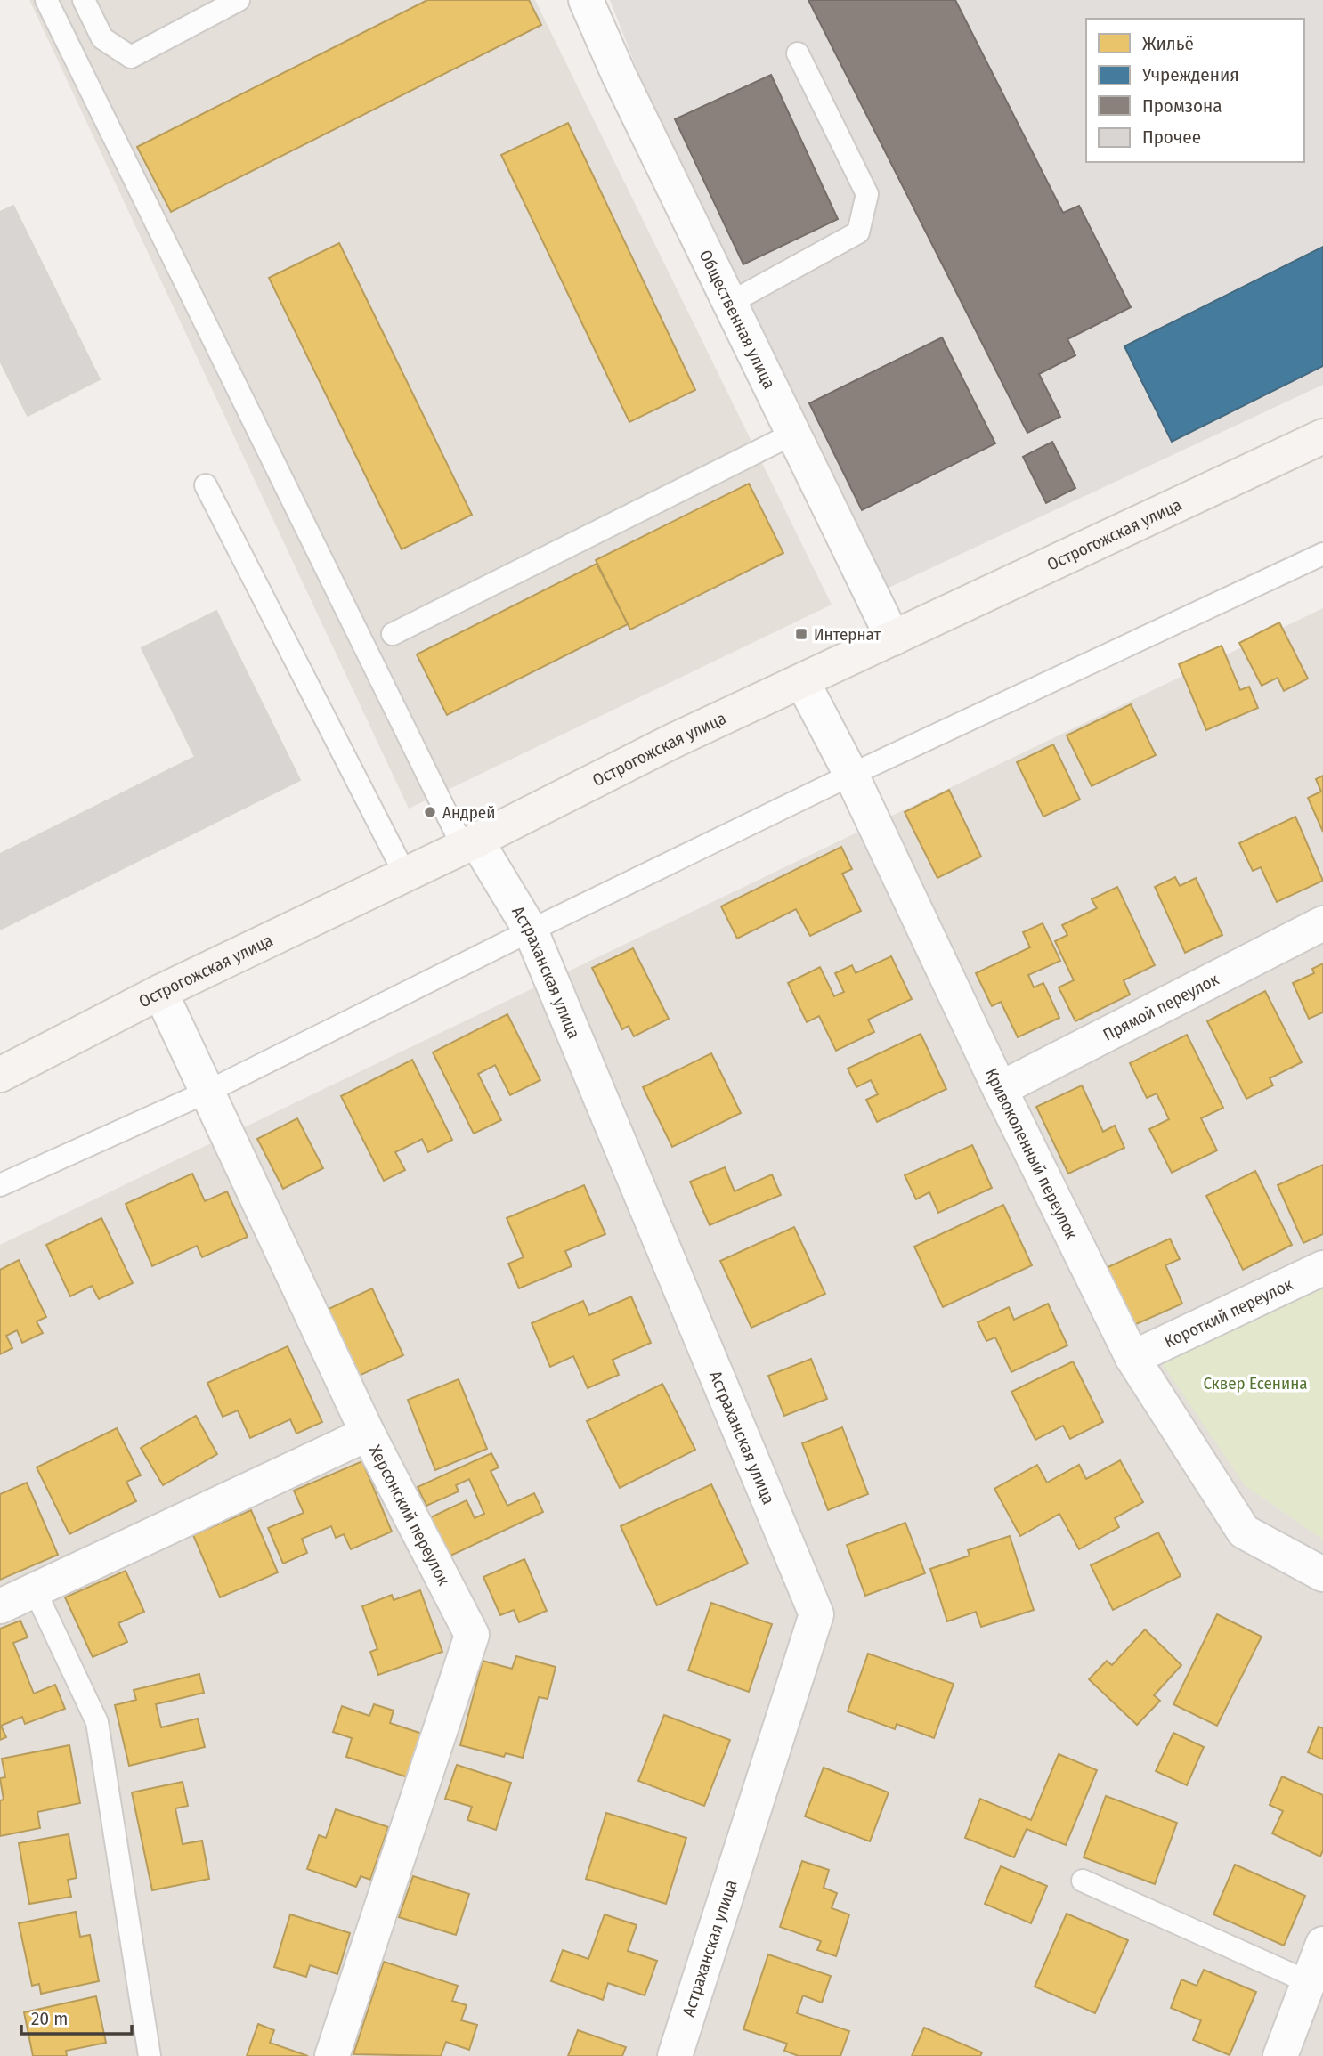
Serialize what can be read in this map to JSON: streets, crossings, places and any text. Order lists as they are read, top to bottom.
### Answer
{
  "streets": {
    "street": [
      "Общественная улица",
      "Острогожская улица",
      "Астраханская улица",
      "Прямой переулок",
      "Кривоколенный переулок",
      "Короткий переулок",
      "Херсонский переулок"
    ]
  },
  "crossings": [
    ["Общественная улица", "Острогожская улица"],
    ["Острогожская улица", "Астраханская улица"],
    ["Острогожская улица", "Кривоколенный переулок"],
    ["Острогожская улица", "Херсонский переулок"],
    ["Прямой переулок", "Кривоколенный переулок"],
    ["Кривоколенный переулок", "Короткий переулок"]
  ],
  "parks": ["Сквер Есенина"],
  "places": {
    "transit": ["Интернат"],
    "other": ["Андрей"]
  },
  "legend": [
    "Жильё",
    "Учреждения",
    "Промзона",
    "Прочее"
  ],
  "scale_bar": "20 m"
}
